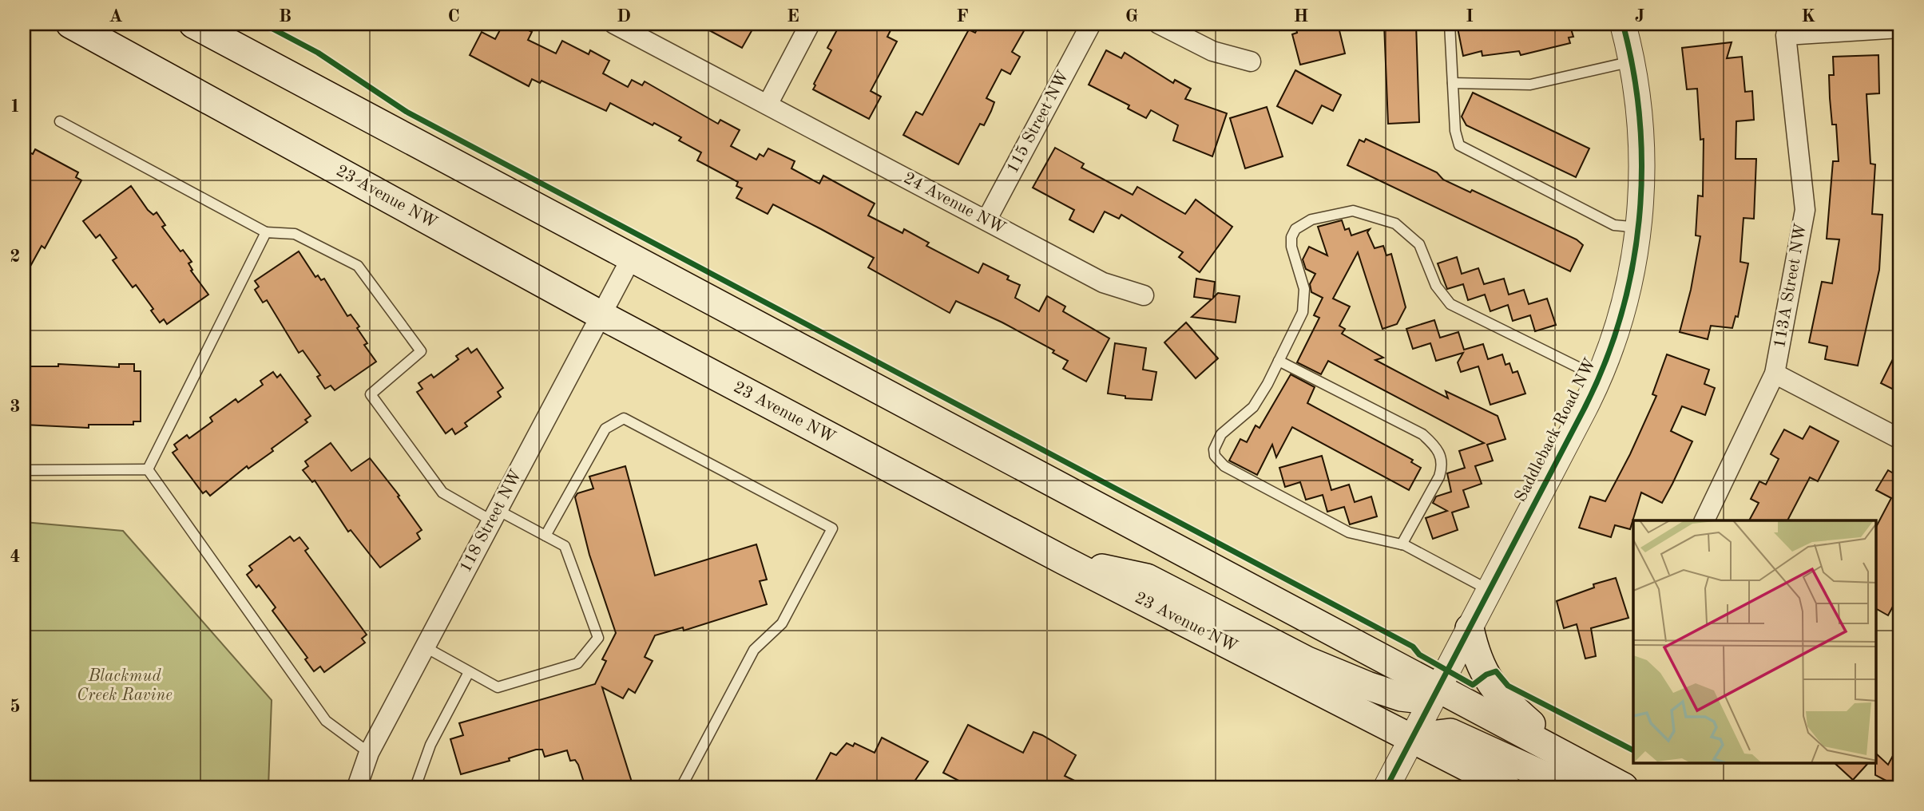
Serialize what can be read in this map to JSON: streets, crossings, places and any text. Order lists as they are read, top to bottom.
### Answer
{
  "streets": {
    "main road": ["23 Avenue NW"],
    "street": [
      "115 Street NW",
      "24 Avenue NW",
      "113A Street NW",
      "Saddleback Road NW",
      "118 Street NW"
    ]
  },
  "crossings": [
    ["115 Street NW", "24 Avenue NW"],
    ["23 Avenue NW", "Saddleback Road NW"],
    ["23 Avenue NW", "118 Street NW"]
  ],
  "parks": ["Blackmud Creek Ravine"],
  "grid": {
    "columns": [
      "A",
      "B",
      "C",
      "D",
      "E",
      "F",
      "G",
      "H",
      "I",
      "J",
      "K"
    ],
    "rows": [
      "1",
      "2",
      "3",
      "4",
      "5"
    ]
  }
}
